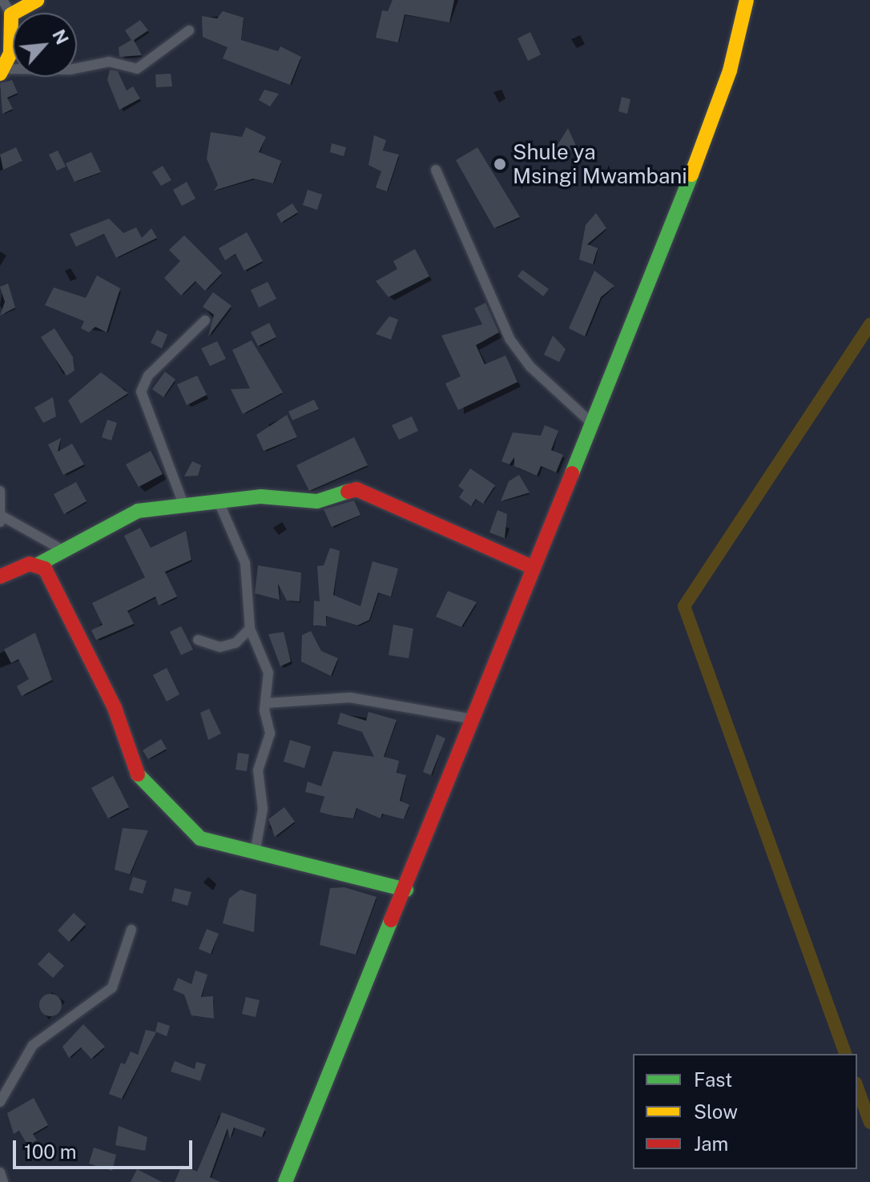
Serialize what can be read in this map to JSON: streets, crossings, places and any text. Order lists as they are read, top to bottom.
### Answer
{
  "places": ["Shule ya Msingi Mwambani"],
  "legend": ["Fast", "Slow", "Jam"],
  "scale_bar": "100 m",
  "north": "top right"
}
